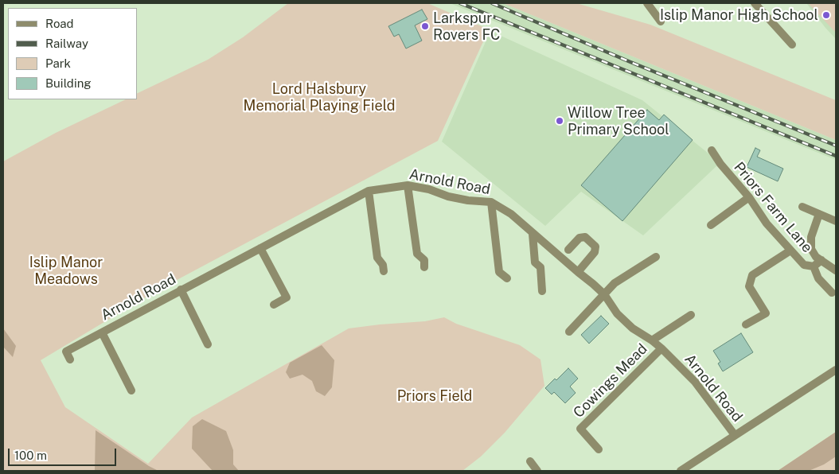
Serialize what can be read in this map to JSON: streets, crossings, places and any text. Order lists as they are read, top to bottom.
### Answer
{
  "streets": {
    "street": ["Arnold Road", "Priors Farm Lane", "Cowings Mead"]
  },
  "crossings": [
    ["Arnold Road", "Cowings Mead"]
  ],
  "parks": ["Lord Halsbury Memorial Playing Field", "Islip Manor Meadows", "Priors Field"],
  "places": ["Islip Manor High School", "Larkspur Rovers FC", "Willow Tree Primary School"],
  "legend": [
    "Road",
    "Railway",
    "Park",
    "Building"
  ],
  "scale_bar": "100 m"
}
